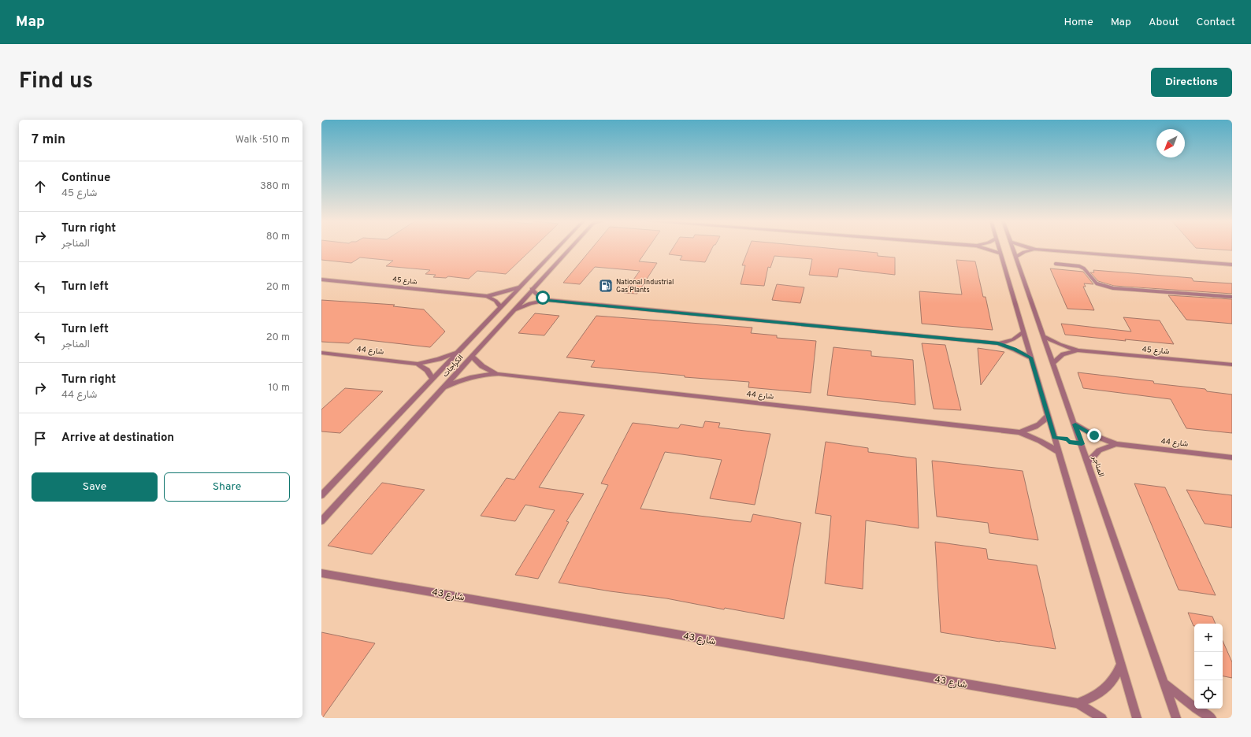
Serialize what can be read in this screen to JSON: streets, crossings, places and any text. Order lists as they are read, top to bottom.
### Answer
{
  "streets": {
    "street": [
      "شارع 45",
      "شارع 44",
      "الكراجات",
      "المناجر",
      "شارع 43"
    ]
  },
  "crossings": [
    ["شارع 45", "الكراجات"],
    ["شارع 45", "المناجر"],
    ["شارع 44", "الكراجات"],
    ["شارع 44", "المناجر"]
  ],
  "places": {
    "fuel station": ["National Industrial Gas Plants"]
  },
  "north": "bottom left",
  "page": {
    "header": "Map",
    "nav": [
      "Home",
      "Map",
      "About",
      "Contact"
    ],
    "title": "Find us",
    "buttons": [
      "Directions",
      ["Save", "Share"]
    ],
    "heading": ["7 min", "Walk · 510 m"],
    "list": [
      ["Continue", "شارع 45", "380 m"],
      ["Turn right", "المناجر", "80 m"],
      ["Turn left", "20 m"],
      ["Turn left", "المناجر", "20 m"],
      ["Turn right", "شارع 44", "10 m"],
      "Arrive at destination"
    ],
    "map_buttons": ["+", "−"]
  }
}
